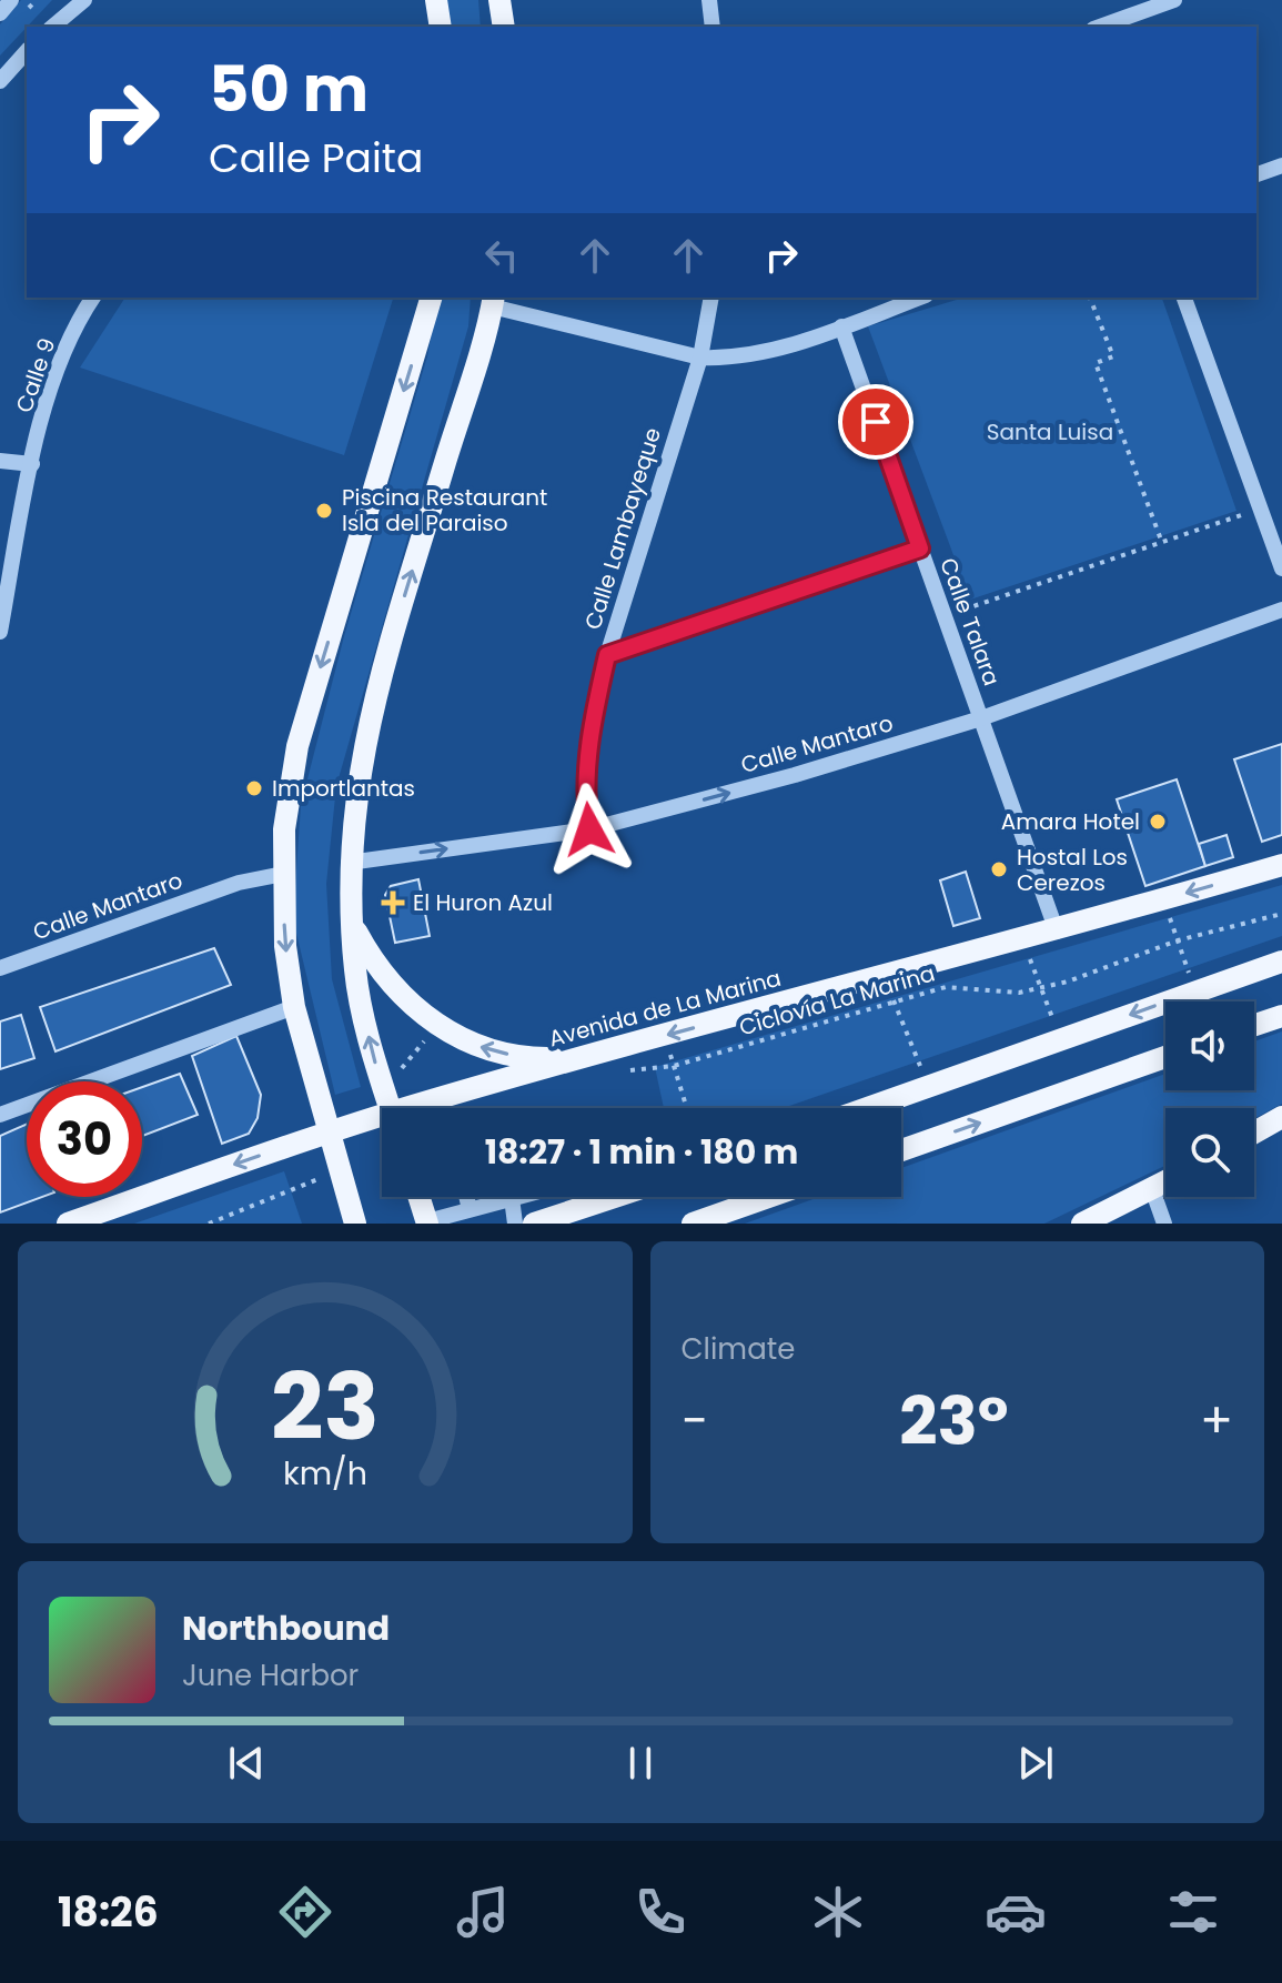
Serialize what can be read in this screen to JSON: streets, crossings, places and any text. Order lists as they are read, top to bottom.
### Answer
{
  "streets": {
    "main road": ["Avenida de La Marina"],
    "street": [
      "Calle 9",
      "Calle Lambayeque",
      "Calle Talara",
      "Calle Mantaro"
    ],
    "path": ["Ciclovía La Marina"]
  },
  "crossings": [
    ["Calle Lambayeque", "Calle Mantaro"],
    ["Calle Talara", "Calle Mantaro"],
    ["Calle Talara", "Avenida de La Marina"]
  ],
  "one_way": ["Calle Mantaro"],
  "parks": ["Santa Luisa"],
  "places": {
    "other": [
      "Piscina Restaurant Isla del Paraiso",
      "Importlantas",
      "Amara Hotel",
      "Hostal Los Cerezos"
    ],
    "health": ["El Huron Azul"]
  },
  "page": {
    "turn": ["50 m", "Calle Paita"],
    "limit": "30",
    "trip": "18:27 · 1 min · 180 m",
    "tile": "Climate",
    "heat": ["−", "23°", "+"],
    "song": ["Northbound", "June Harbor"],
    "tabs": "18:26",
    "gauge": ["23", "km/h"]
  }
}
